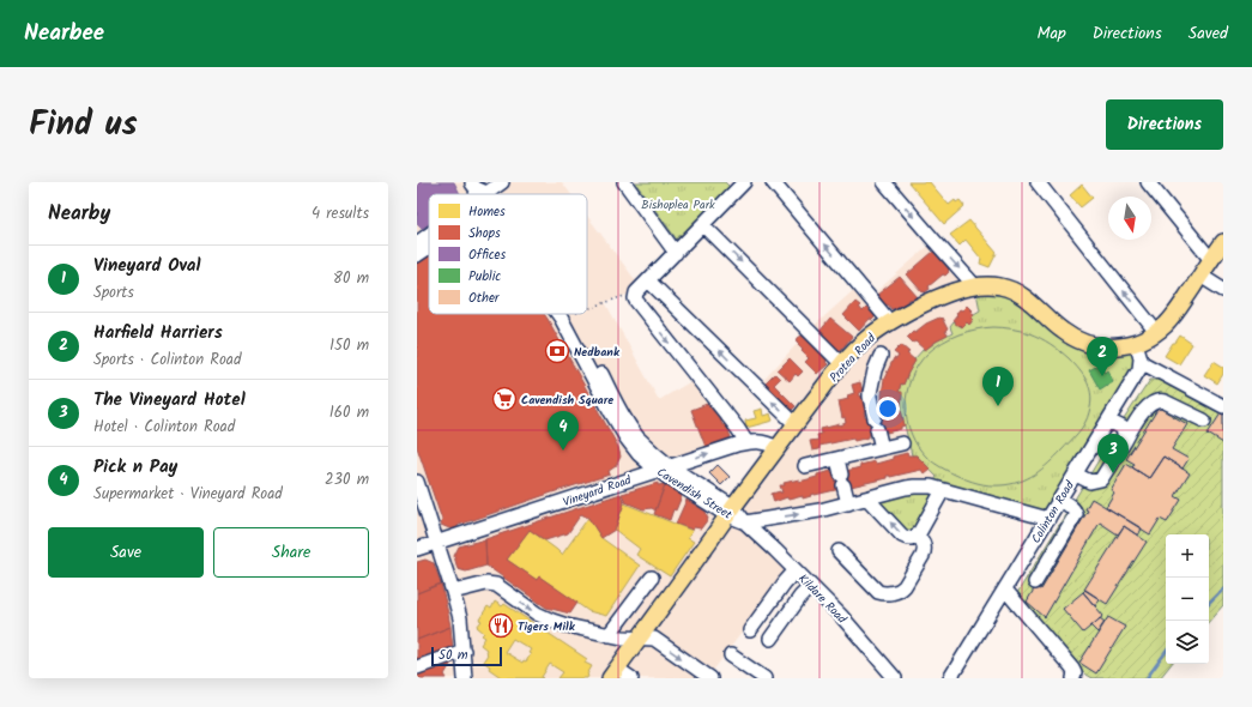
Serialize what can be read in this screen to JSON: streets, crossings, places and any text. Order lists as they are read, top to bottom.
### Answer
{
  "streets": {
    "main road": ["Protea Road"],
    "street": [
      "Vineyard Road",
      "Cavendish Street",
      "Colinton Road",
      "Kildare Road"
    ]
  },
  "crossings": [
    ["Protea Road", "Vineyard Road"],
    ["Protea Road", "Cavendish Street"],
    ["Vineyard Road", "Cavendish Street"],
    ["Cavendish Street", "Kildare Road"]
  ],
  "parks": ["Bishoplea Park"],
  "places": {
    "bank": ["Nedbank"],
    "supermarket": ["Cavendish Square"],
    "restaurant": ["Tigers Milk"]
  },
  "legend": [
    "Homes",
    "Shops",
    "Offices",
    "Public",
    "Other"
  ],
  "scale_bar": "50 m",
  "north": "bottom",
  "page": {
    "header": "Nearbee",
    "nav": ["Map", "Directions", "Saved"],
    "title": "Find us",
    "buttons": [
      "Directions",
      ["Save", "Share"]
    ],
    "heading": ["Nearby", "4 results"],
    "list": [
      {
        "mark": "1",
        "name": "Vineyard Oval",
        "note": "Sports",
        "value": "80 m"
      },
      {
        "mark": "2",
        "name": "Harfield Harriers",
        "note": "Sports · Colinton Road",
        "value": "150 m"
      },
      {
        "mark": "3",
        "name": "The Vineyard Hotel",
        "note": "Hotel · Colinton Road",
        "value": "160 m"
      },
      {
        "mark": "4",
        "name": "Pick n Pay",
        "note": "Supermarket · Vineyard Road",
        "value": "230 m"
      }
    ],
    "pins": [
      "2",
      "1",
      "4",
      "3"
    ],
    "map_buttons": ["+", "−"],
    "scale": "50 m"
  }
}
